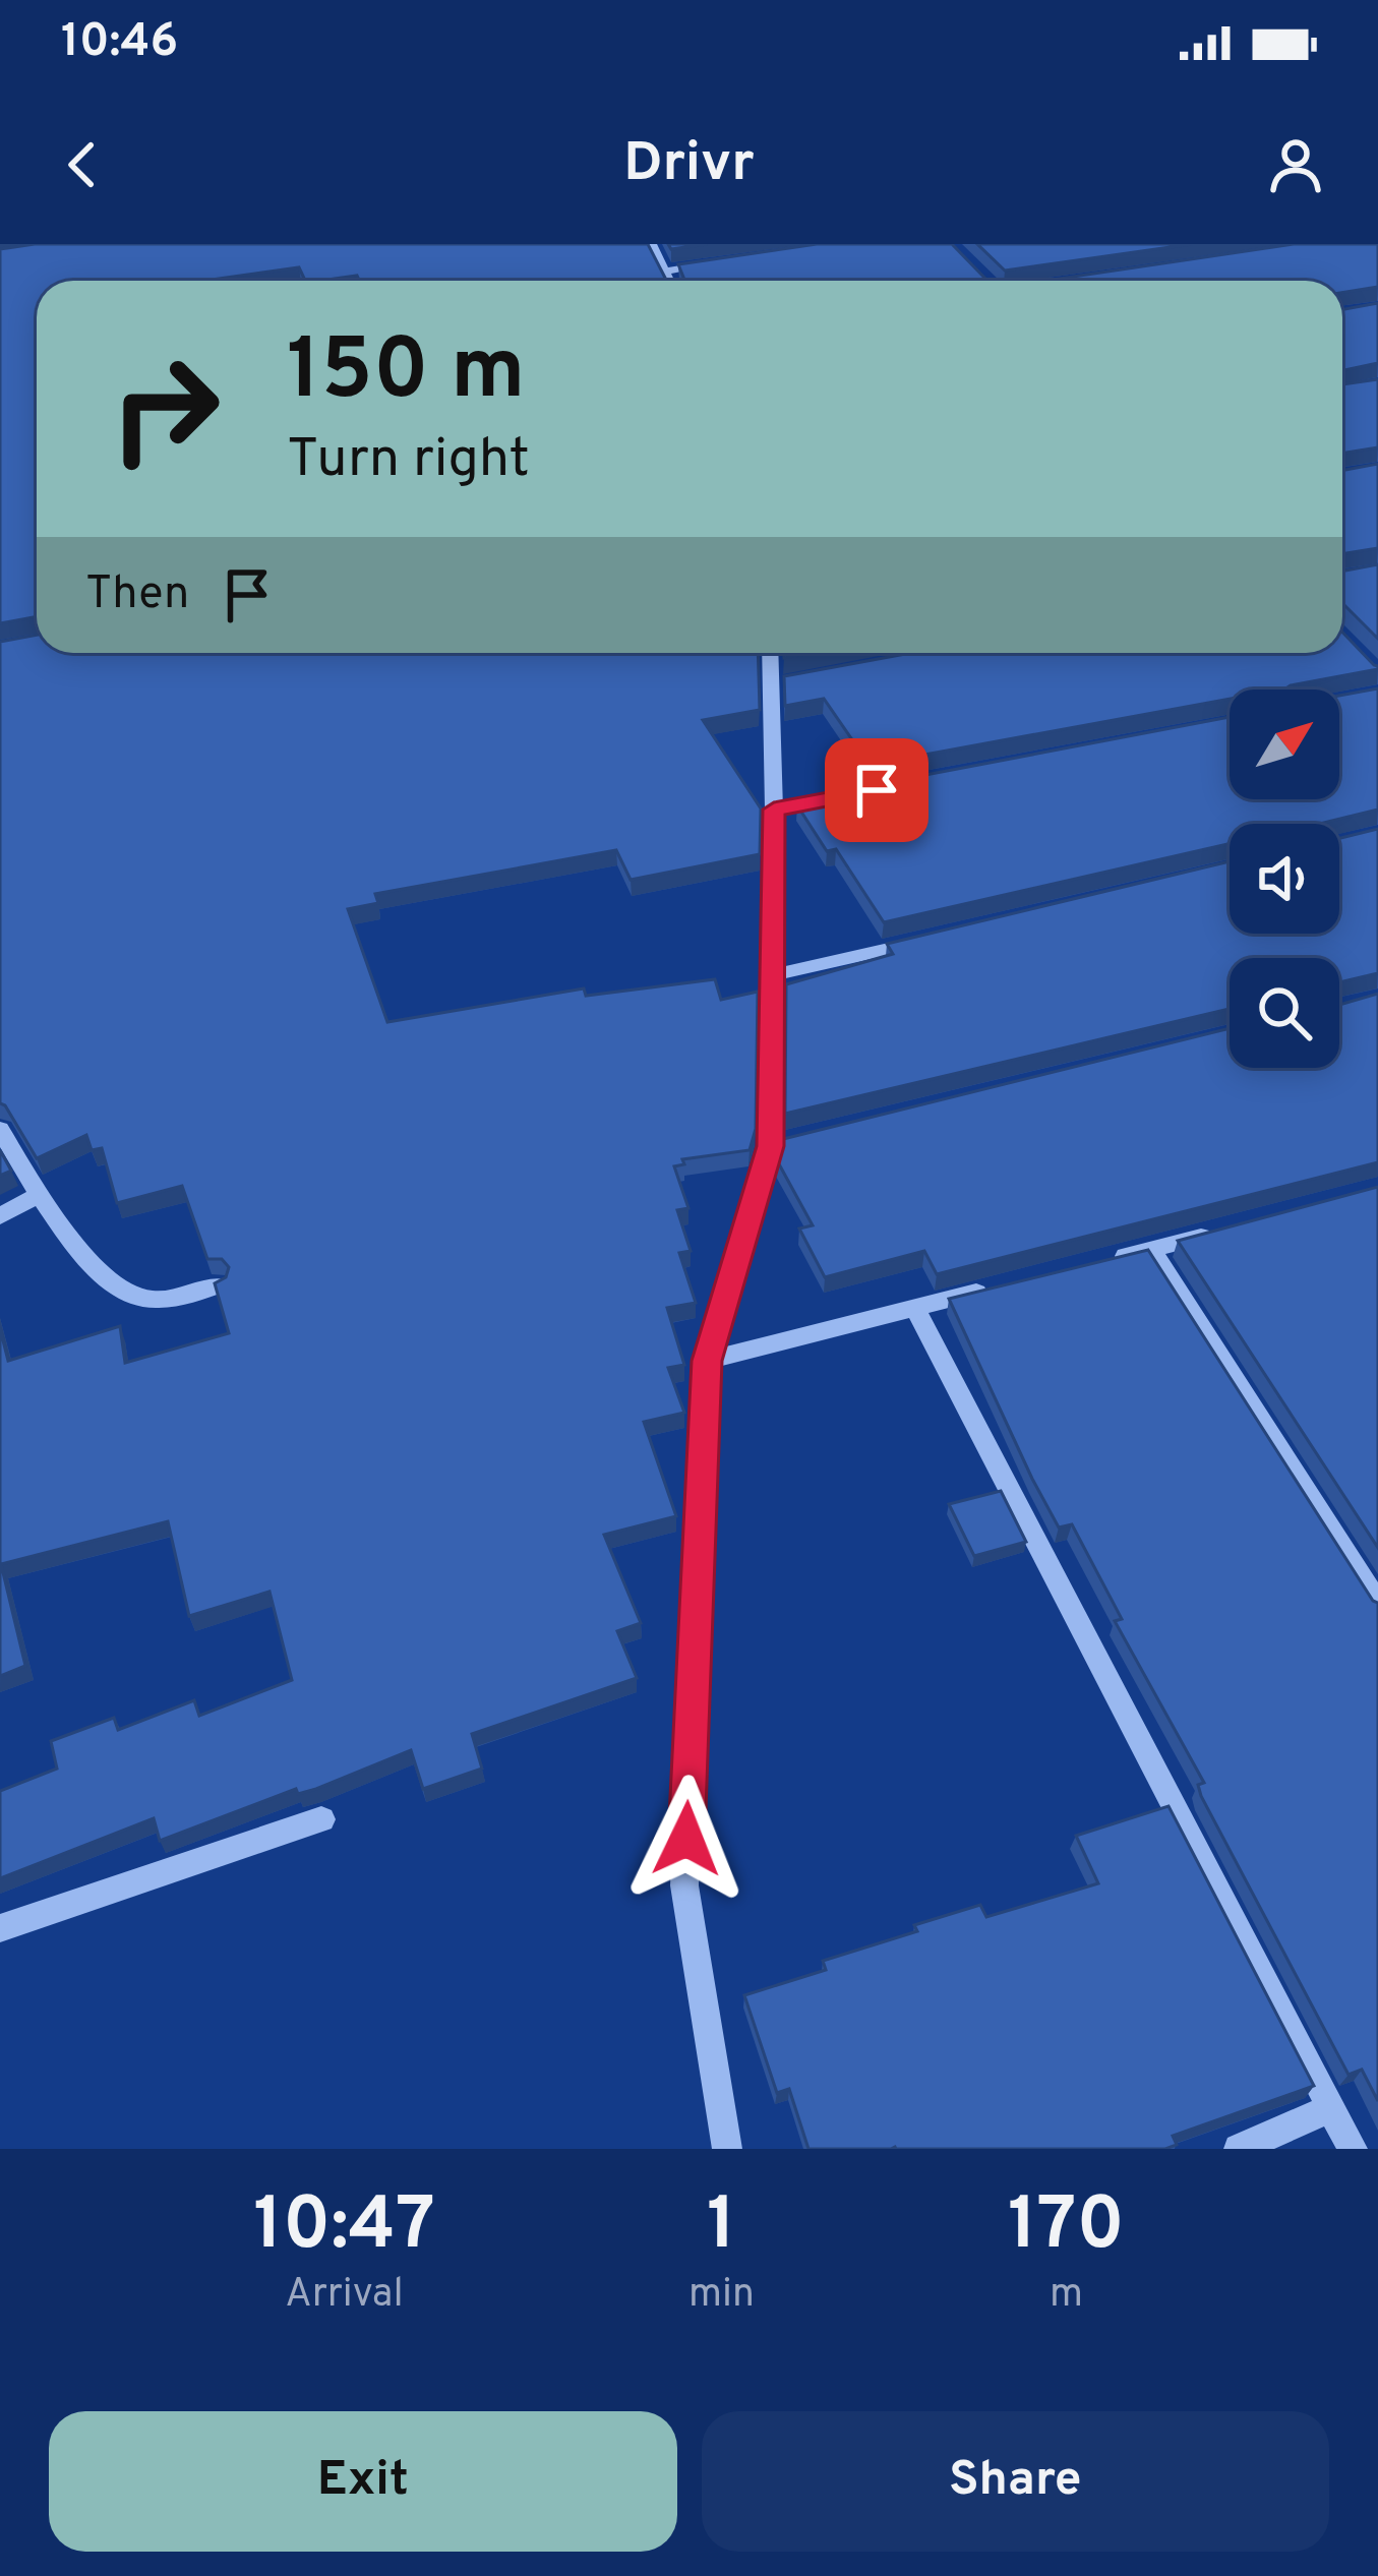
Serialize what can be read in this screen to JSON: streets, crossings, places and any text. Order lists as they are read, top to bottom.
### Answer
{
  "north": "top right",
  "page": {
    "status": "10:46",
    "header": "Drivr",
    "turn": ["150 m", "Turn right"],
    "then": "Then",
    "eta": [
      "10:47",
      "Arrival",
      "1",
      "min",
      "170",
      "m"
    ],
    "buttons": ["Exit", "Share"]
  }
}
